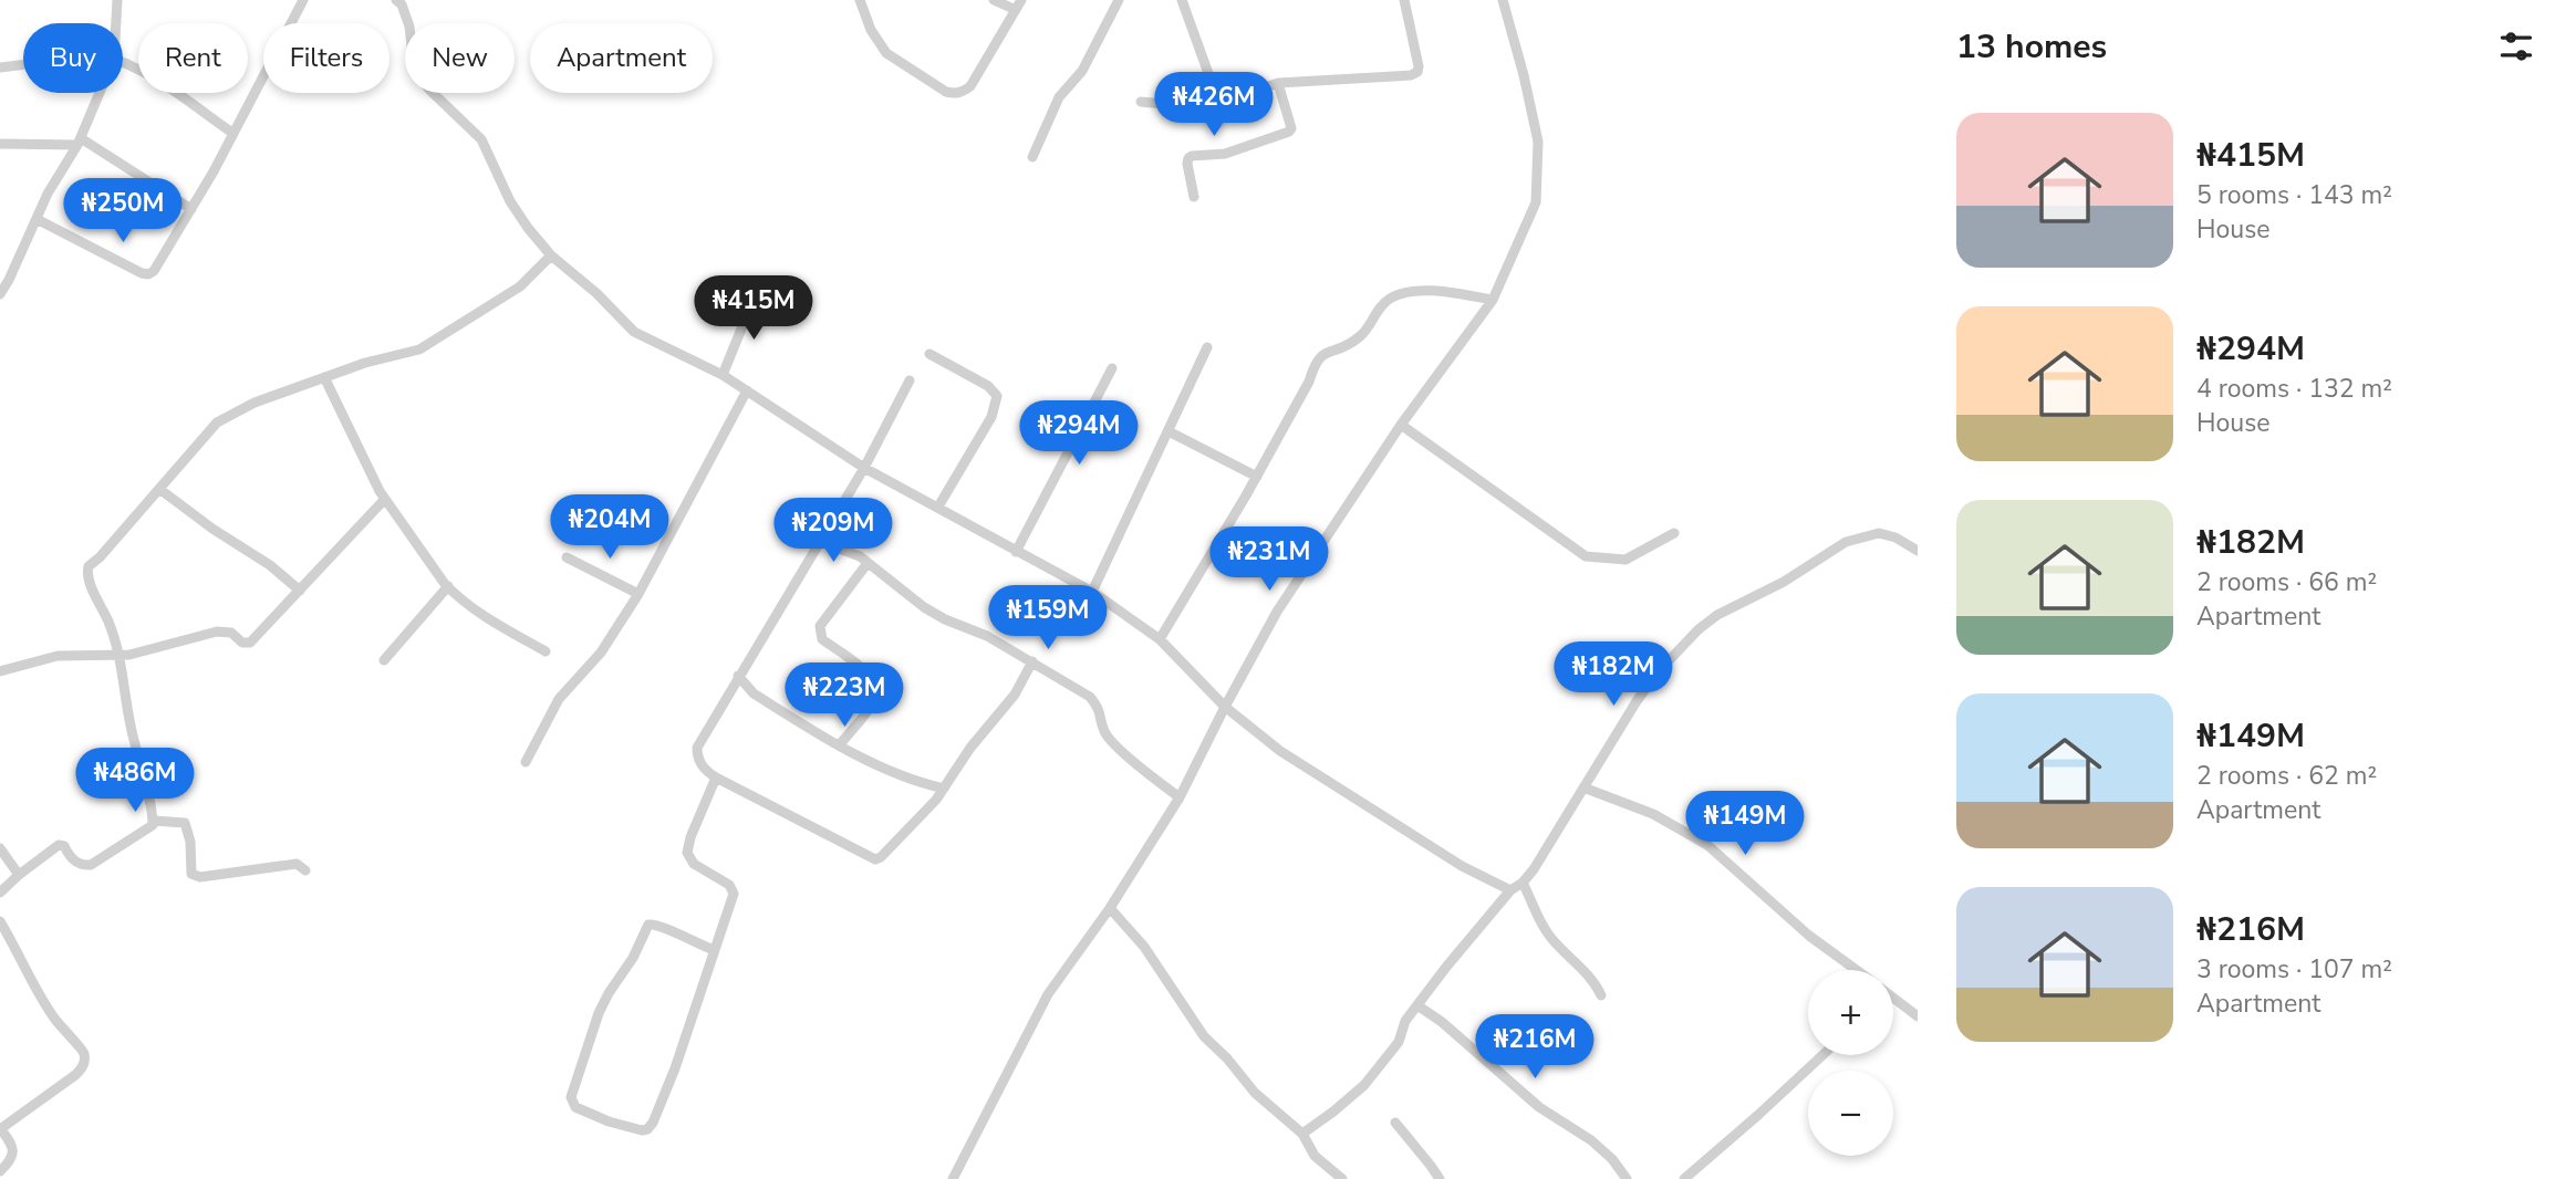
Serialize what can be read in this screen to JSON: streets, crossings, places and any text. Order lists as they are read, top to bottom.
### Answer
{
  "page": {
    "heading": "13 homes",
    "chip": [
      "Buy",
      "Rent",
      "Filters",
      "New",
      "Apartment"
    ],
    "price": [
      "₦426M",
      "₦250M",
      "₦415M",
      "₦294M",
      "₦204M",
      "₦209M",
      "₦231M",
      "₦159M",
      "₦182M",
      "₦223M",
      "₦486M",
      "₦149M",
      "₦216M"
    ],
    "list": [
      {
        "name": "₦415M",
        "note": "5 rooms · 143 m² · House"
      },
      {
        "name": "₦294M",
        "note": "4 rooms · 132 m² · House"
      },
      {
        "name": "₦182M",
        "note": "2 rooms · 66 m² · Apartment"
      },
      {
        "name": "₦149M",
        "note": "2 rooms · 62 m² · Apartment"
      },
      {
        "name": "₦216M",
        "note": "3 rooms · 107 m² · Apartment"
      }
    ],
    "map_buttons": ["+", "−"]
  }
}
